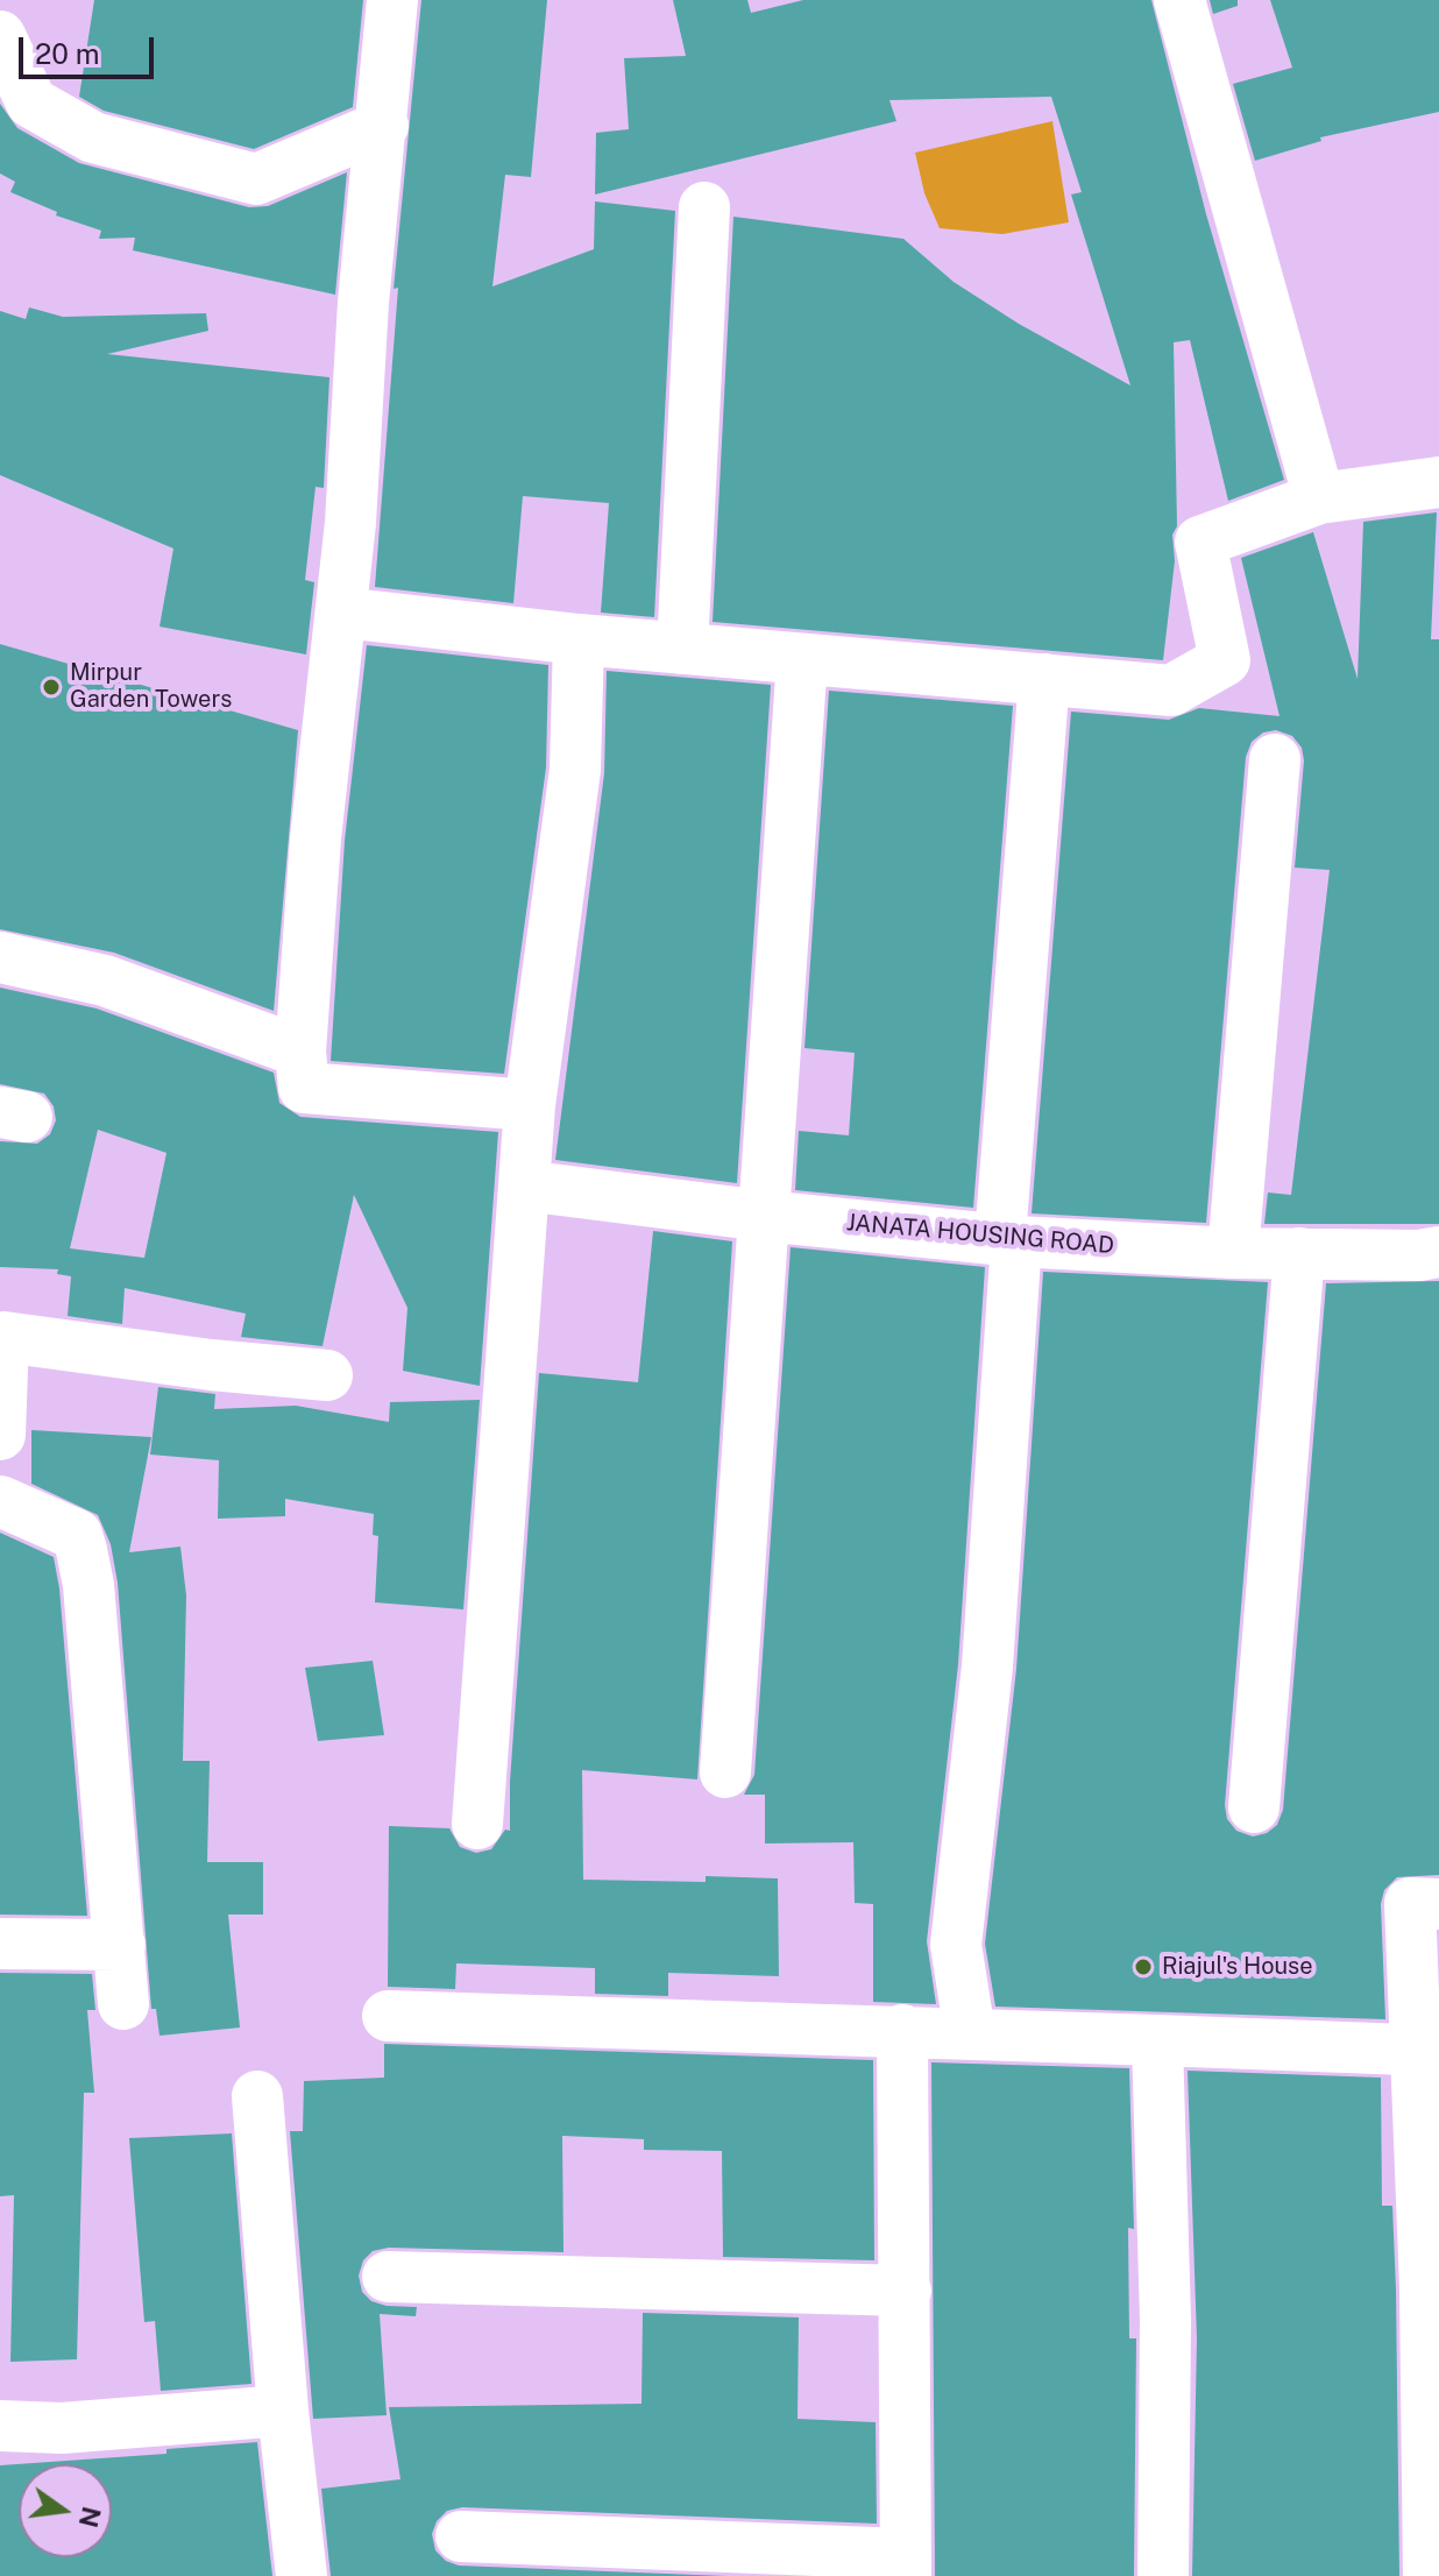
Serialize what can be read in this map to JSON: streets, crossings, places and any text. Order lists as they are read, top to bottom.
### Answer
{
  "streets": {
    "street": ["JANATA HOUSING ROAD"]
  },
  "places": ["Mirpur Garden Towers", "Riajul's House"],
  "scale_bar": "20 m",
  "north": "right"
}
